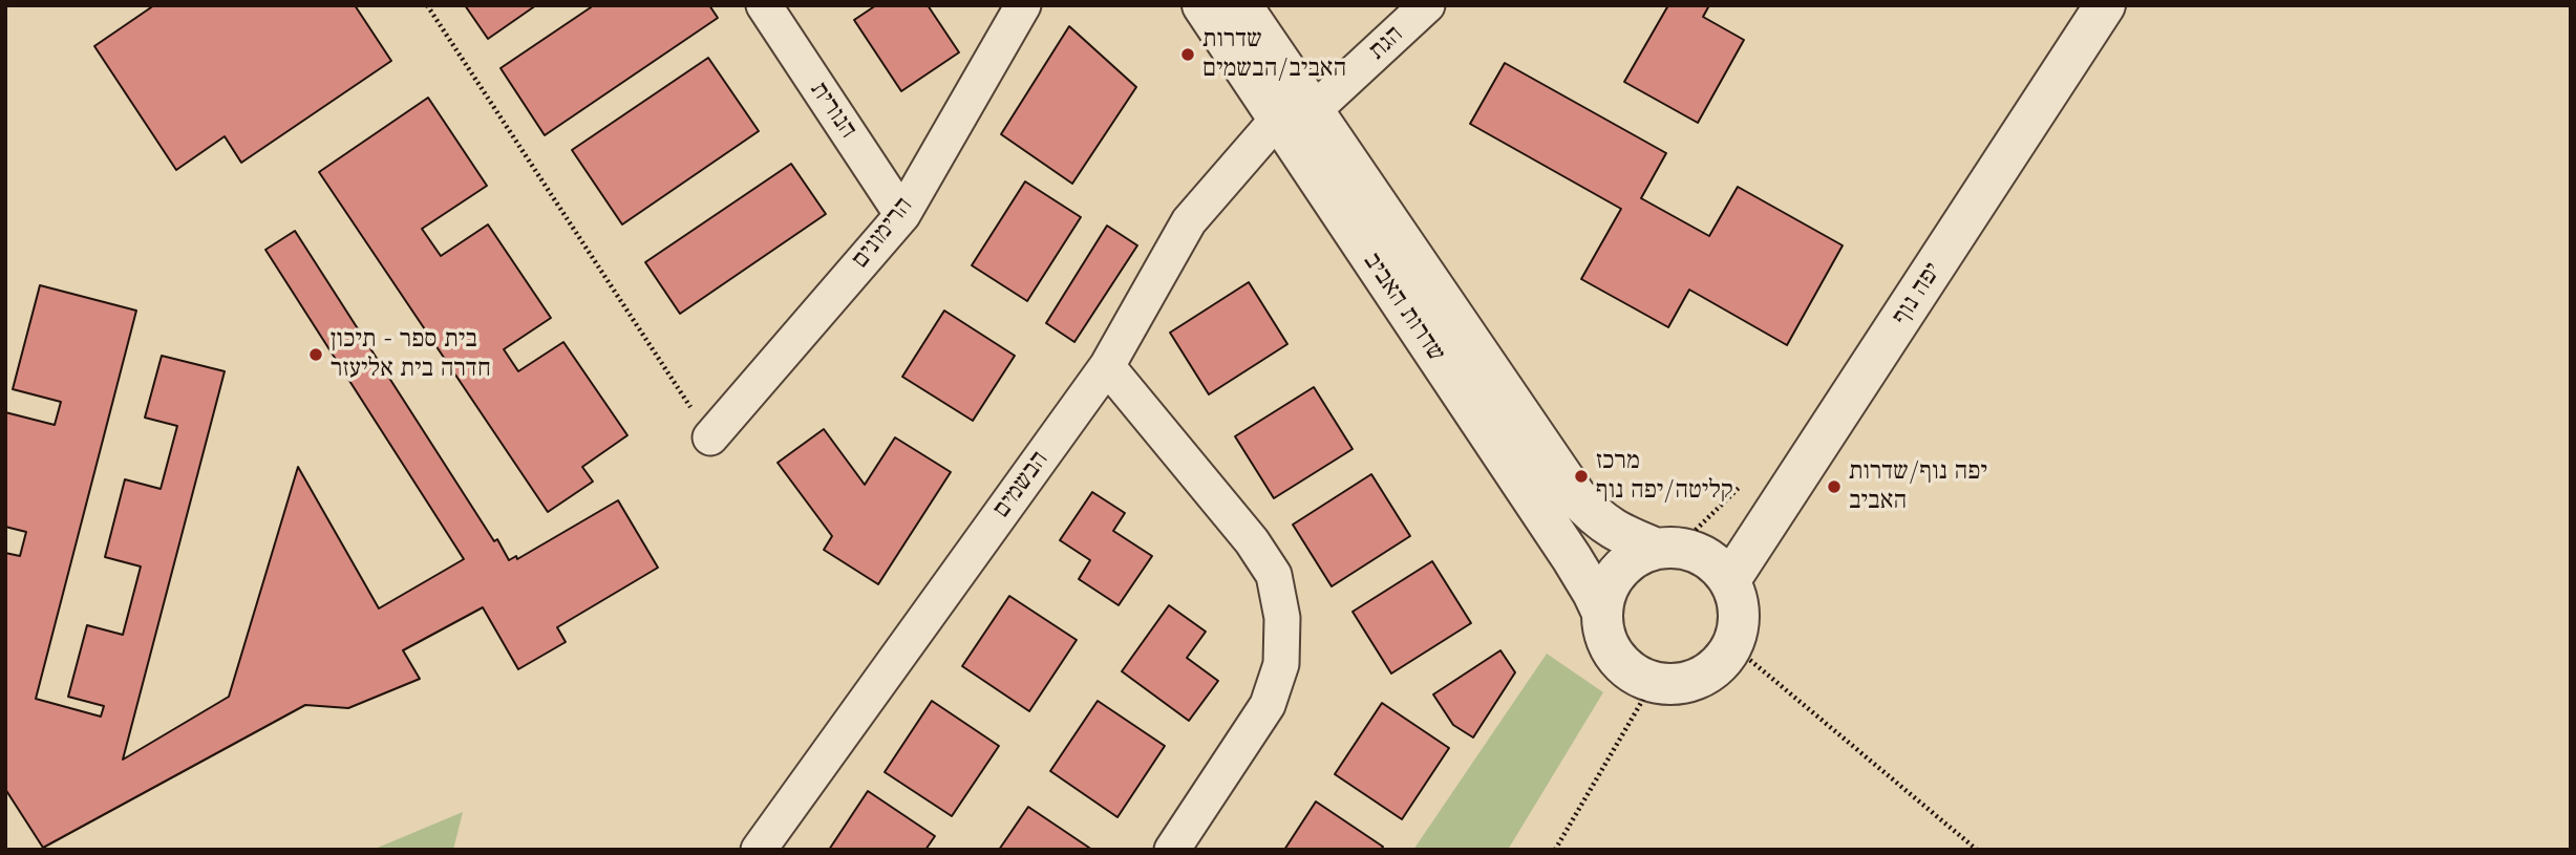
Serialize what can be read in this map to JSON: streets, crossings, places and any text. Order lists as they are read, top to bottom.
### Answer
{
  "streets": {
    "street": [
      "הגת",
      "הנורית",
      "הרימונים",
      "יפה נוף",
      "שדרות האביב",
      "הבשמים"
    ]
  },
  "crossings": [
    ["הגת", "שדרות האביב"],
    ["הגת", "הבשמים"],
    ["הנורית", "הרימונים"],
    ["יפה נוף", "שדרות האביב"],
    ["שדרות האביב", "הבשמים"]
  ],
  "places": [
    "שדרות האביב/הבשמים",
    "בית ספר - תיכון חדרה בית אליעזר",
    "מרכז קליטה/יפה נוף",
    "יפה נוף/שדרות האביב"
  ]
}
